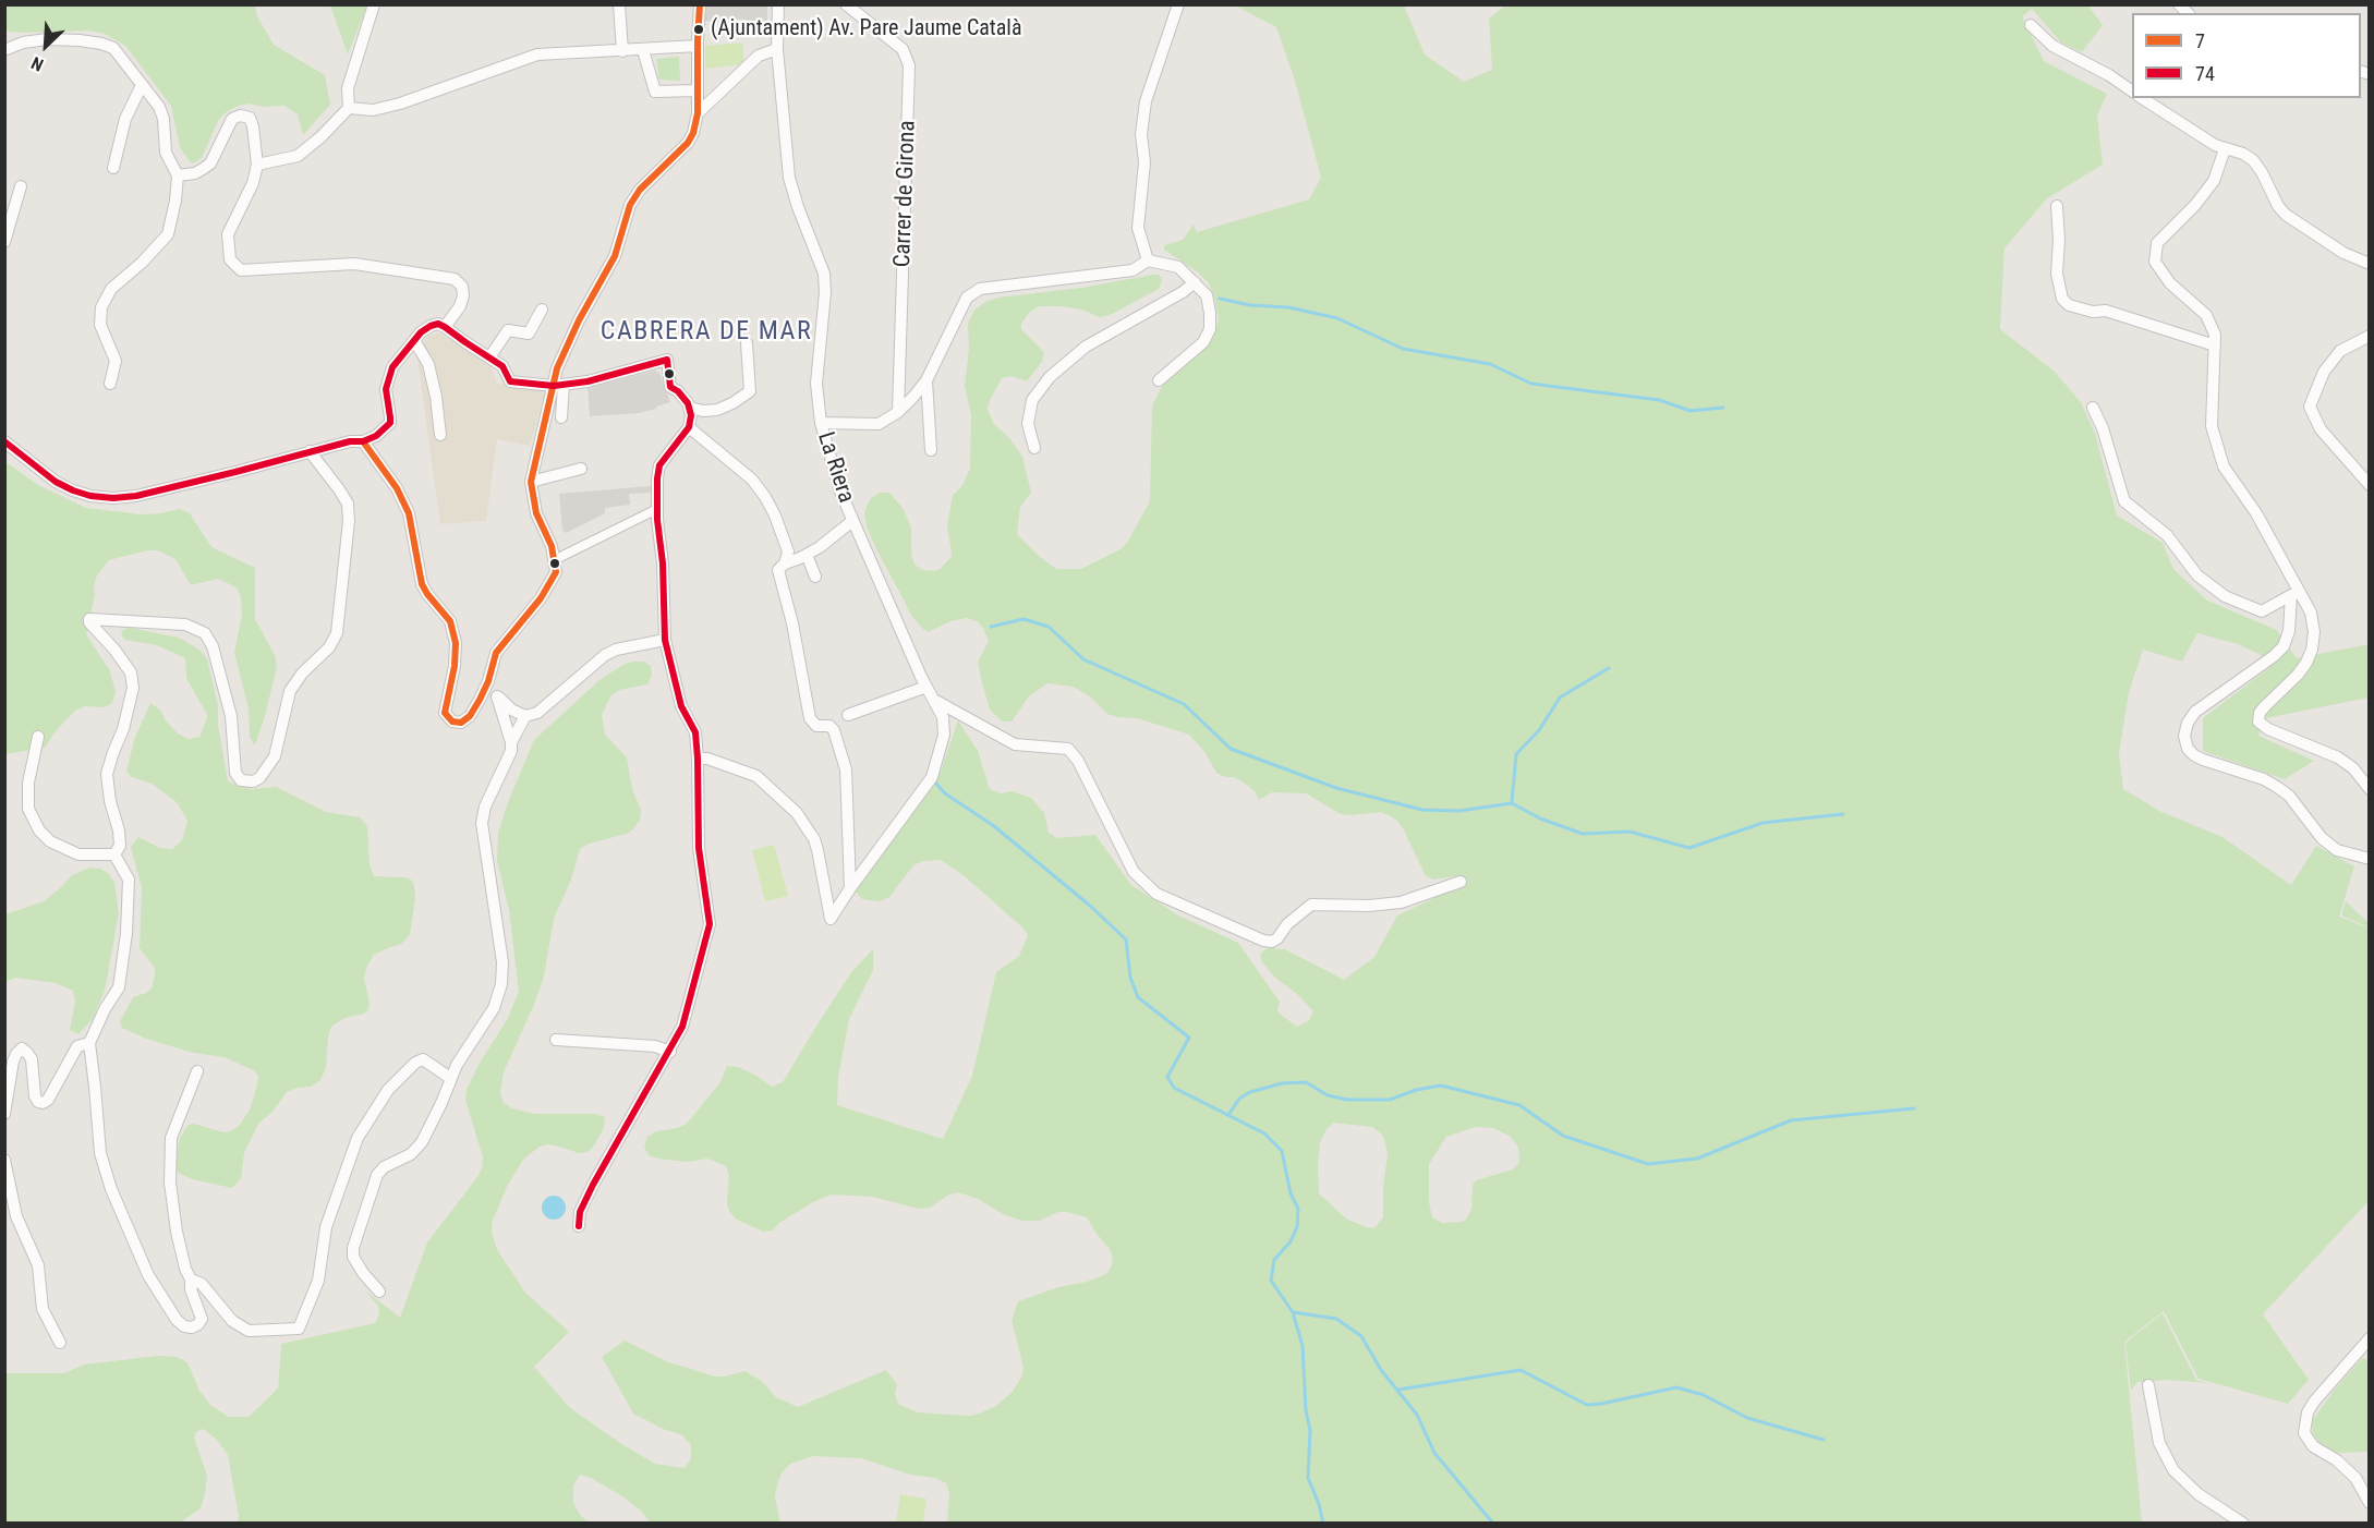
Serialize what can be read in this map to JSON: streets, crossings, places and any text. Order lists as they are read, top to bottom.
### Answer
{
  "streets": {
    "street": ["Carrer de Girona", "La Riera"]
  },
  "districts": ["CABRERA DE MAR"],
  "places": ["(Ajuntament) Av. Pare Jaume Català"],
  "lines": ["transit line 7", "transit line 74"],
  "legend": ["7", "74"],
  "north": "bottom left"
}
